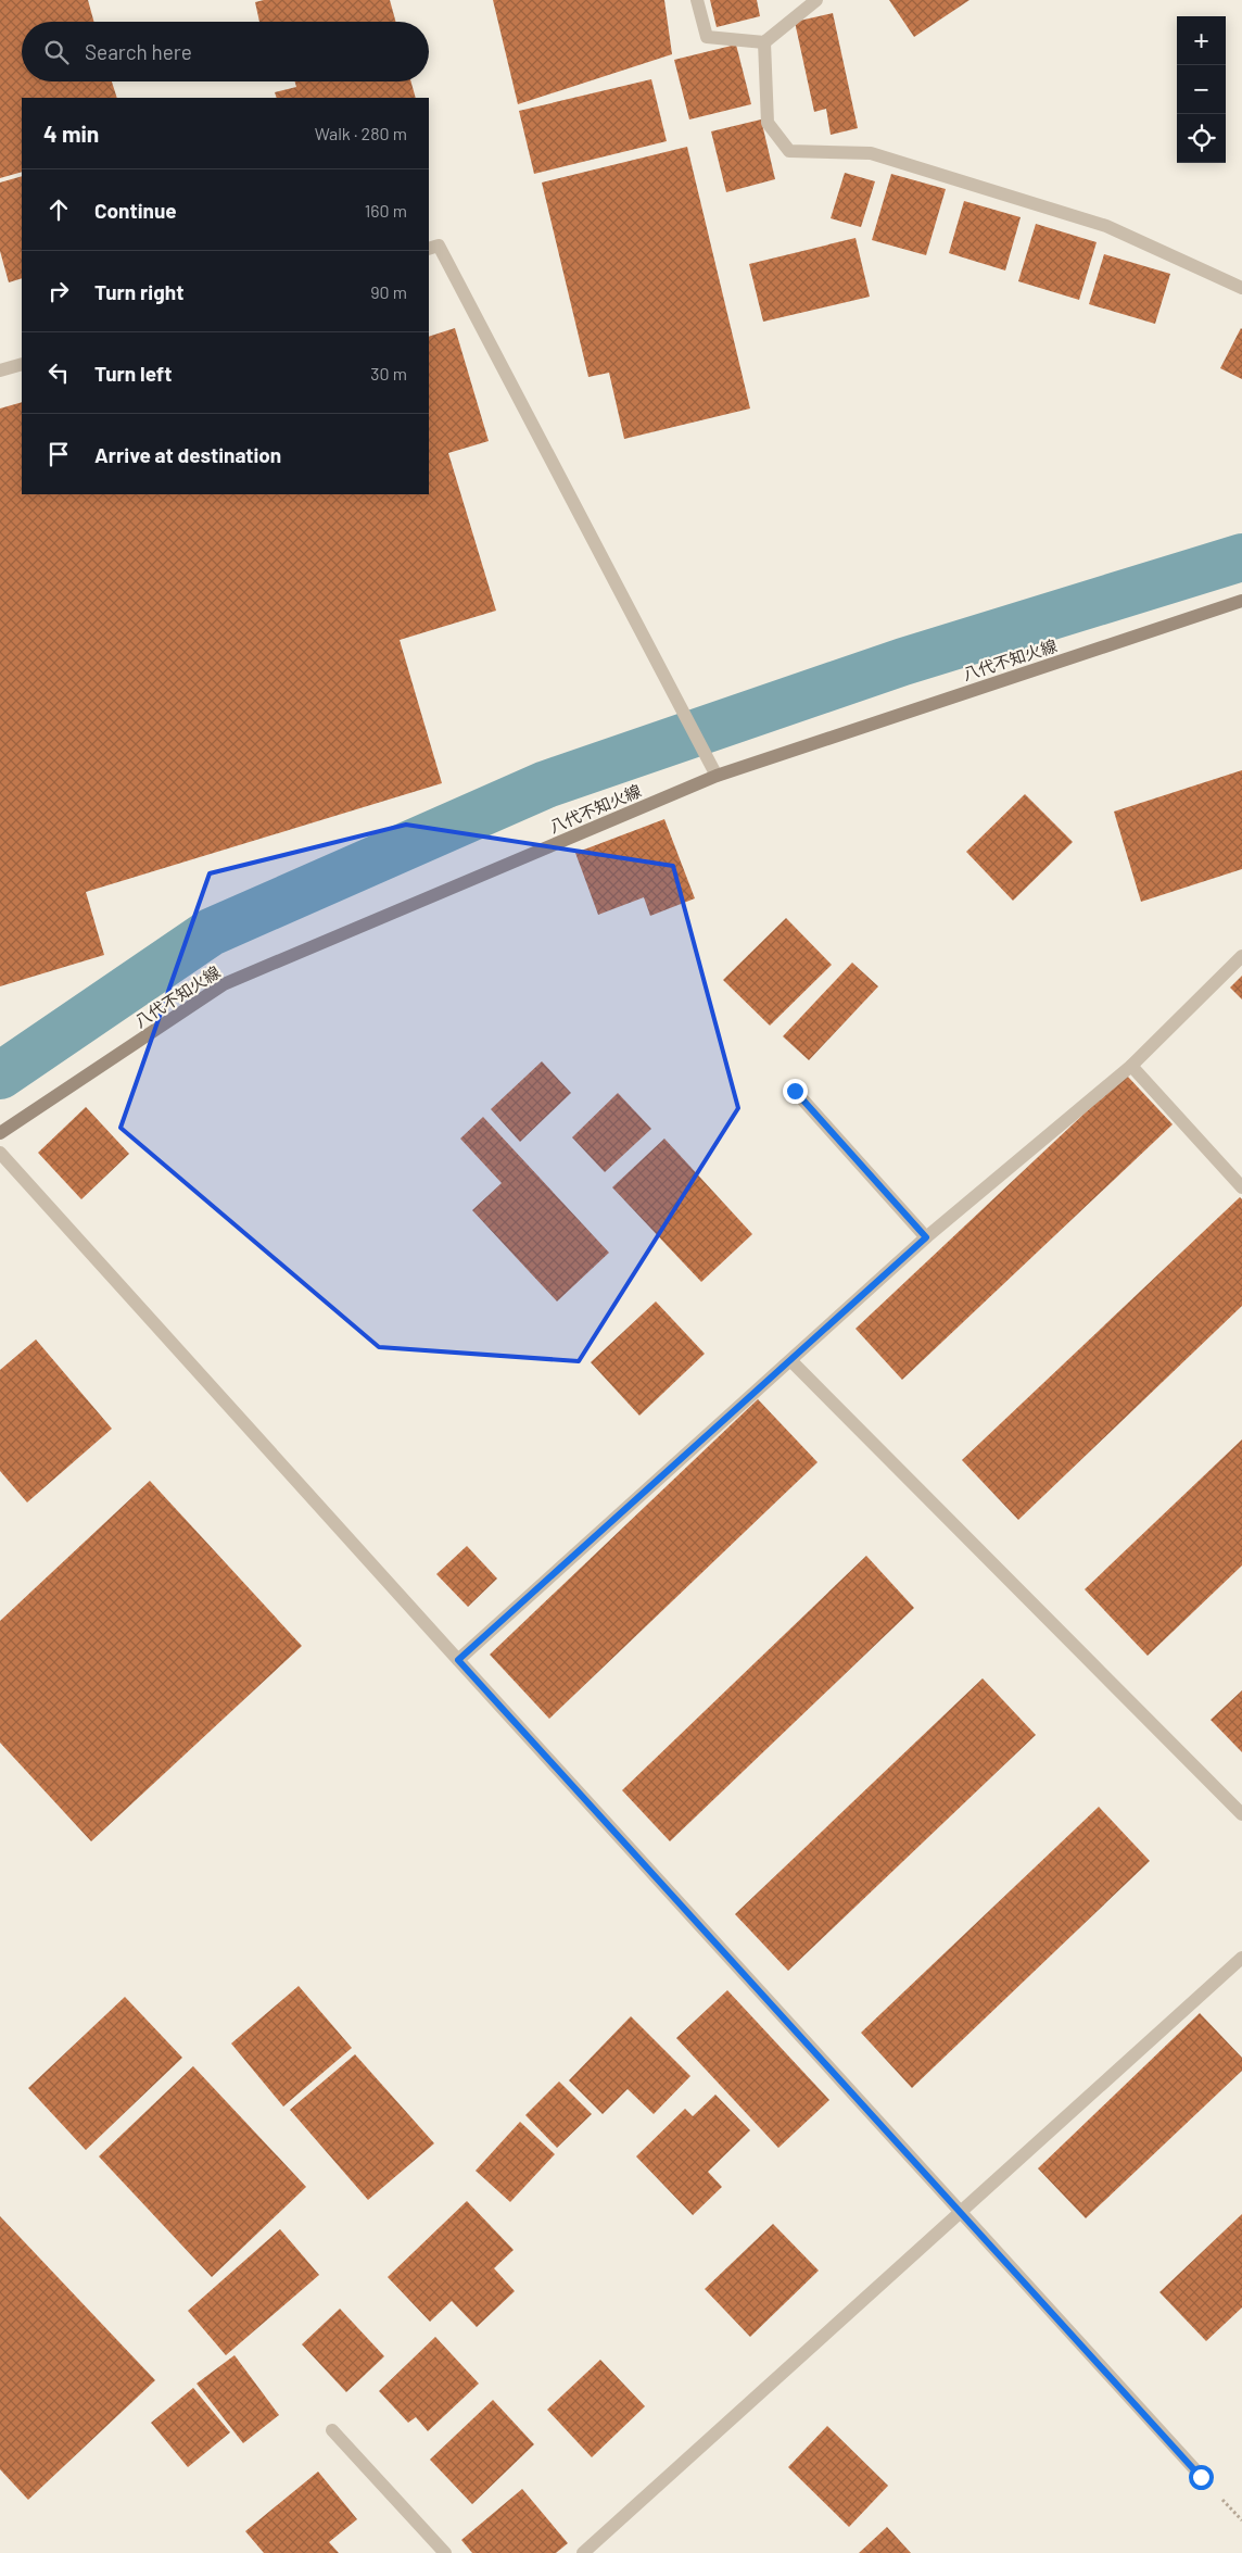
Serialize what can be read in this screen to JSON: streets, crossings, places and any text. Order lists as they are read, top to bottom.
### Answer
{
  "streets": {
    "main road": ["八代不知火線"]
  },
  "page": {
    "map_buttons": ["+", "−"],
    "search": "Search here",
    "heading": ["4 min", "Walk · 280 m"],
    "list": [
      ["Continue", "160 m"],
      ["Turn right", "90 m"],
      ["Turn left", "30 m"],
      "Arrive at destination"
    ]
  }
}
